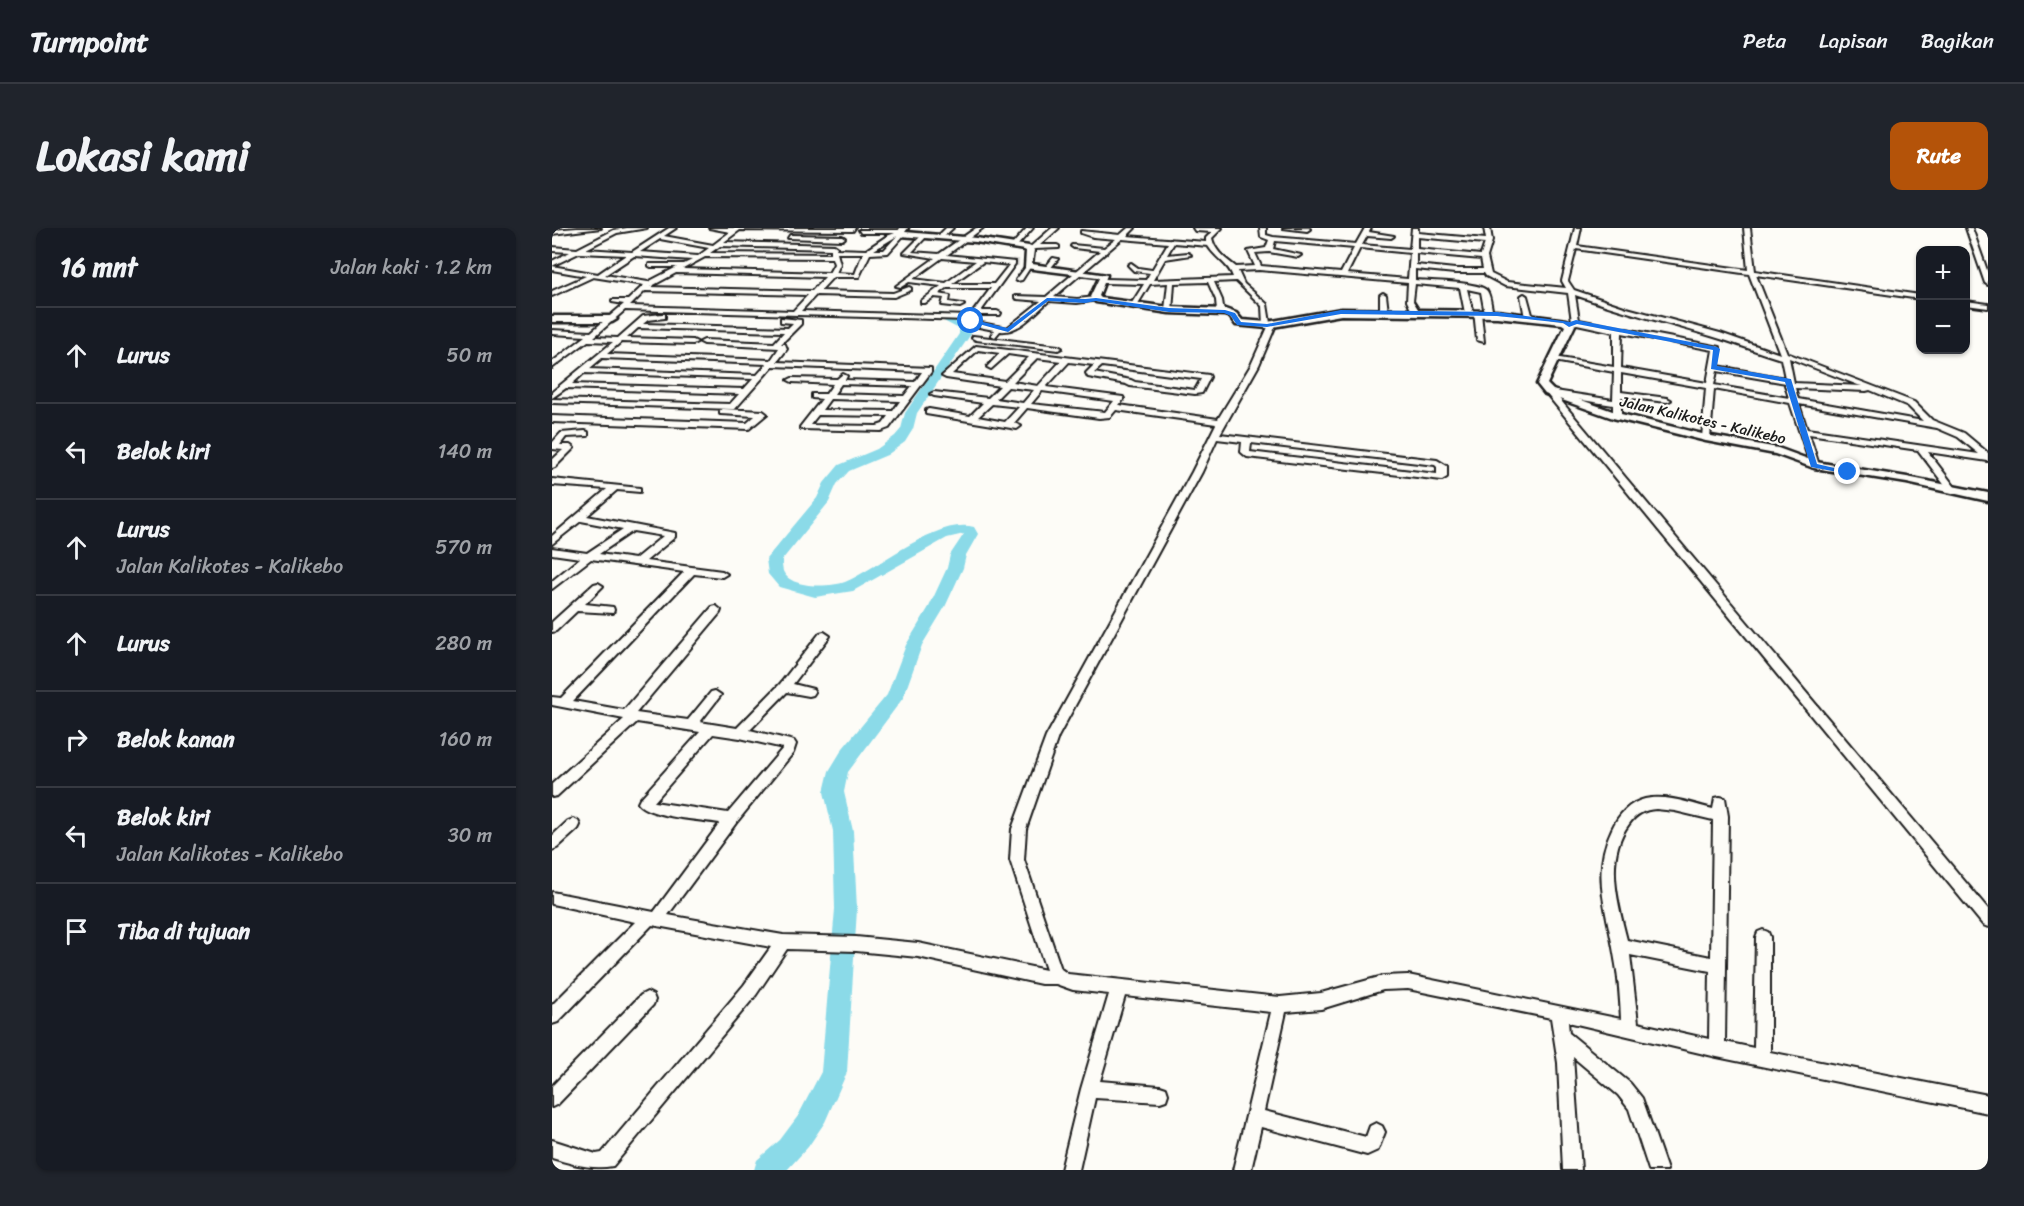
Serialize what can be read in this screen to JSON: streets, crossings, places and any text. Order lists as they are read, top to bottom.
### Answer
{
  "streets": {
    "street": ["Jalan Kalikotes - Kalikebo"]
  },
  "page": {
    "header": "Turnpoint",
    "nav": ["Peta", "Lapisan", "Bagikan"],
    "title": "Lokasi kami",
    "buttons": "Rute",
    "heading": ["16 mnt", "Jalan kaki · 1.2 km"],
    "map_buttons": ["+", "−"],
    "list": [
      ["Lurus", "50 m"],
      ["Belok kiri", "140 m"],
      ["Lurus", "Jalan Kalikotes - Kalikebo", "570 m"],
      ["Lurus", "280 m"],
      ["Belok kanan", "160 m"],
      ["Belok kiri", "Jalan Kalikotes - Kalikebo", "30 m"],
      "Tiba di tujuan"
    ]
  }
}
